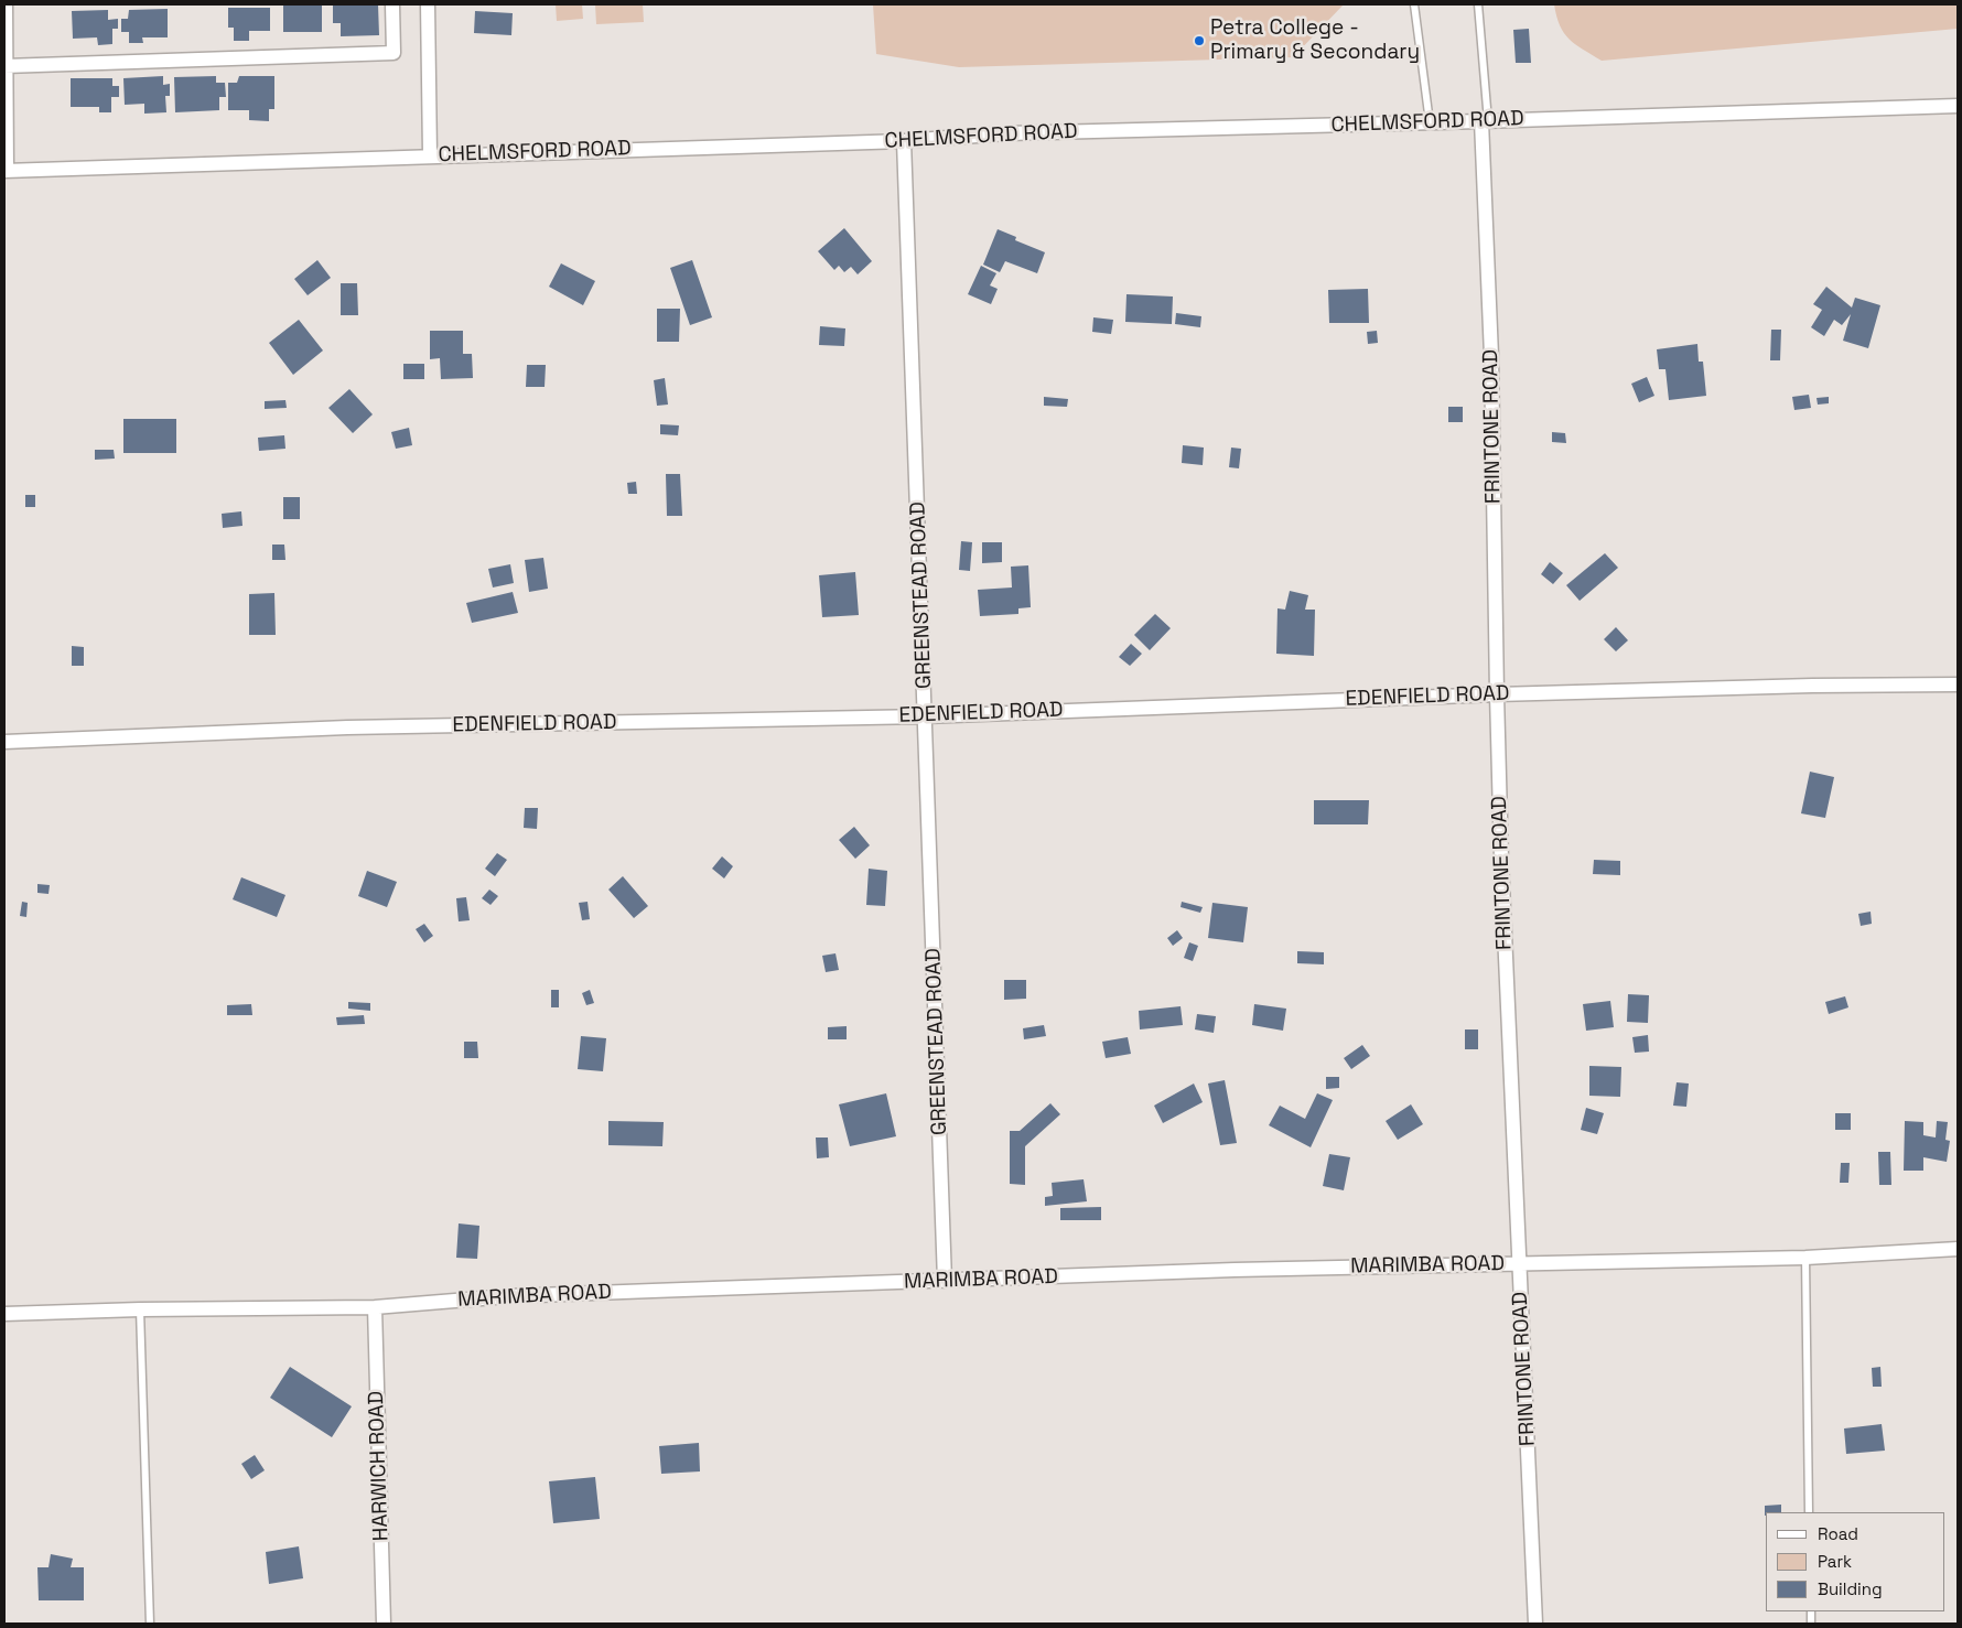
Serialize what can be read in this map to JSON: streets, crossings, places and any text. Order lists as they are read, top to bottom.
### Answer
{
  "streets": {
    "street": [
      "CHELMSFORD ROAD",
      "FRINTONE ROAD",
      "GREENSTEAD ROAD",
      "EDENFIELD ROAD",
      "MARIMBA ROAD",
      "HARWICH ROAD"
    ]
  },
  "crossings": [
    ["CHELMSFORD ROAD", "FRINTONE ROAD"],
    ["CHELMSFORD ROAD", "GREENSTEAD ROAD"],
    ["FRINTONE ROAD", "EDENFIELD ROAD"],
    ["FRINTONE ROAD", "MARIMBA ROAD"],
    ["GREENSTEAD ROAD", "EDENFIELD ROAD"],
    ["GREENSTEAD ROAD", "MARIMBA ROAD"],
    ["MARIMBA ROAD", "HARWICH ROAD"]
  ],
  "places": ["Petra College - Primary & Secondary"],
  "legend": ["Road", "Park", "Building"]
}
